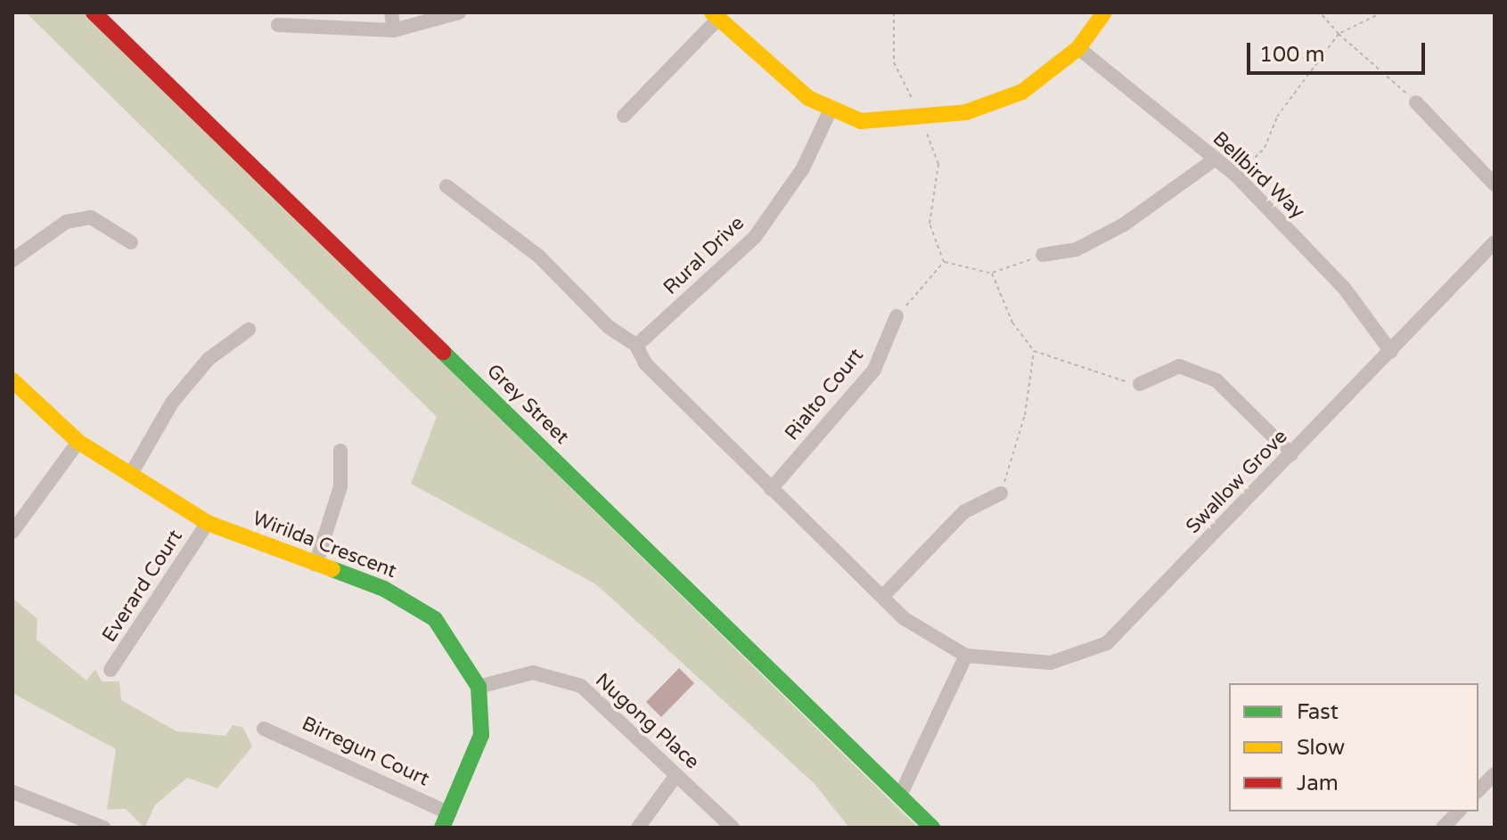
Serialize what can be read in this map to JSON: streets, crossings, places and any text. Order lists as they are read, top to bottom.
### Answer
{
  "streets": {
    "street": [
      "Bellbird Way",
      "Rural Drive",
      "Rialto Court",
      "Grey Street",
      "Swallow Grove",
      "Wirilda Crescent",
      "Everard Court",
      "Nugong Place",
      "Birregun Court"
    ]
  },
  "crossings": [
    ["Bellbird Way", "Swallow Grove"],
    ["Rural Drive", "Swallow Grove"],
    ["Rialto Court", "Swallow Grove"],
    ["Wirilda Crescent", "Everard Court"],
    ["Wirilda Crescent", "Nugong Place"],
    ["Wirilda Crescent", "Birregun Court"]
  ],
  "legend": ["Fast", "Slow", "Jam"],
  "scale_bar": "100 m"
}
